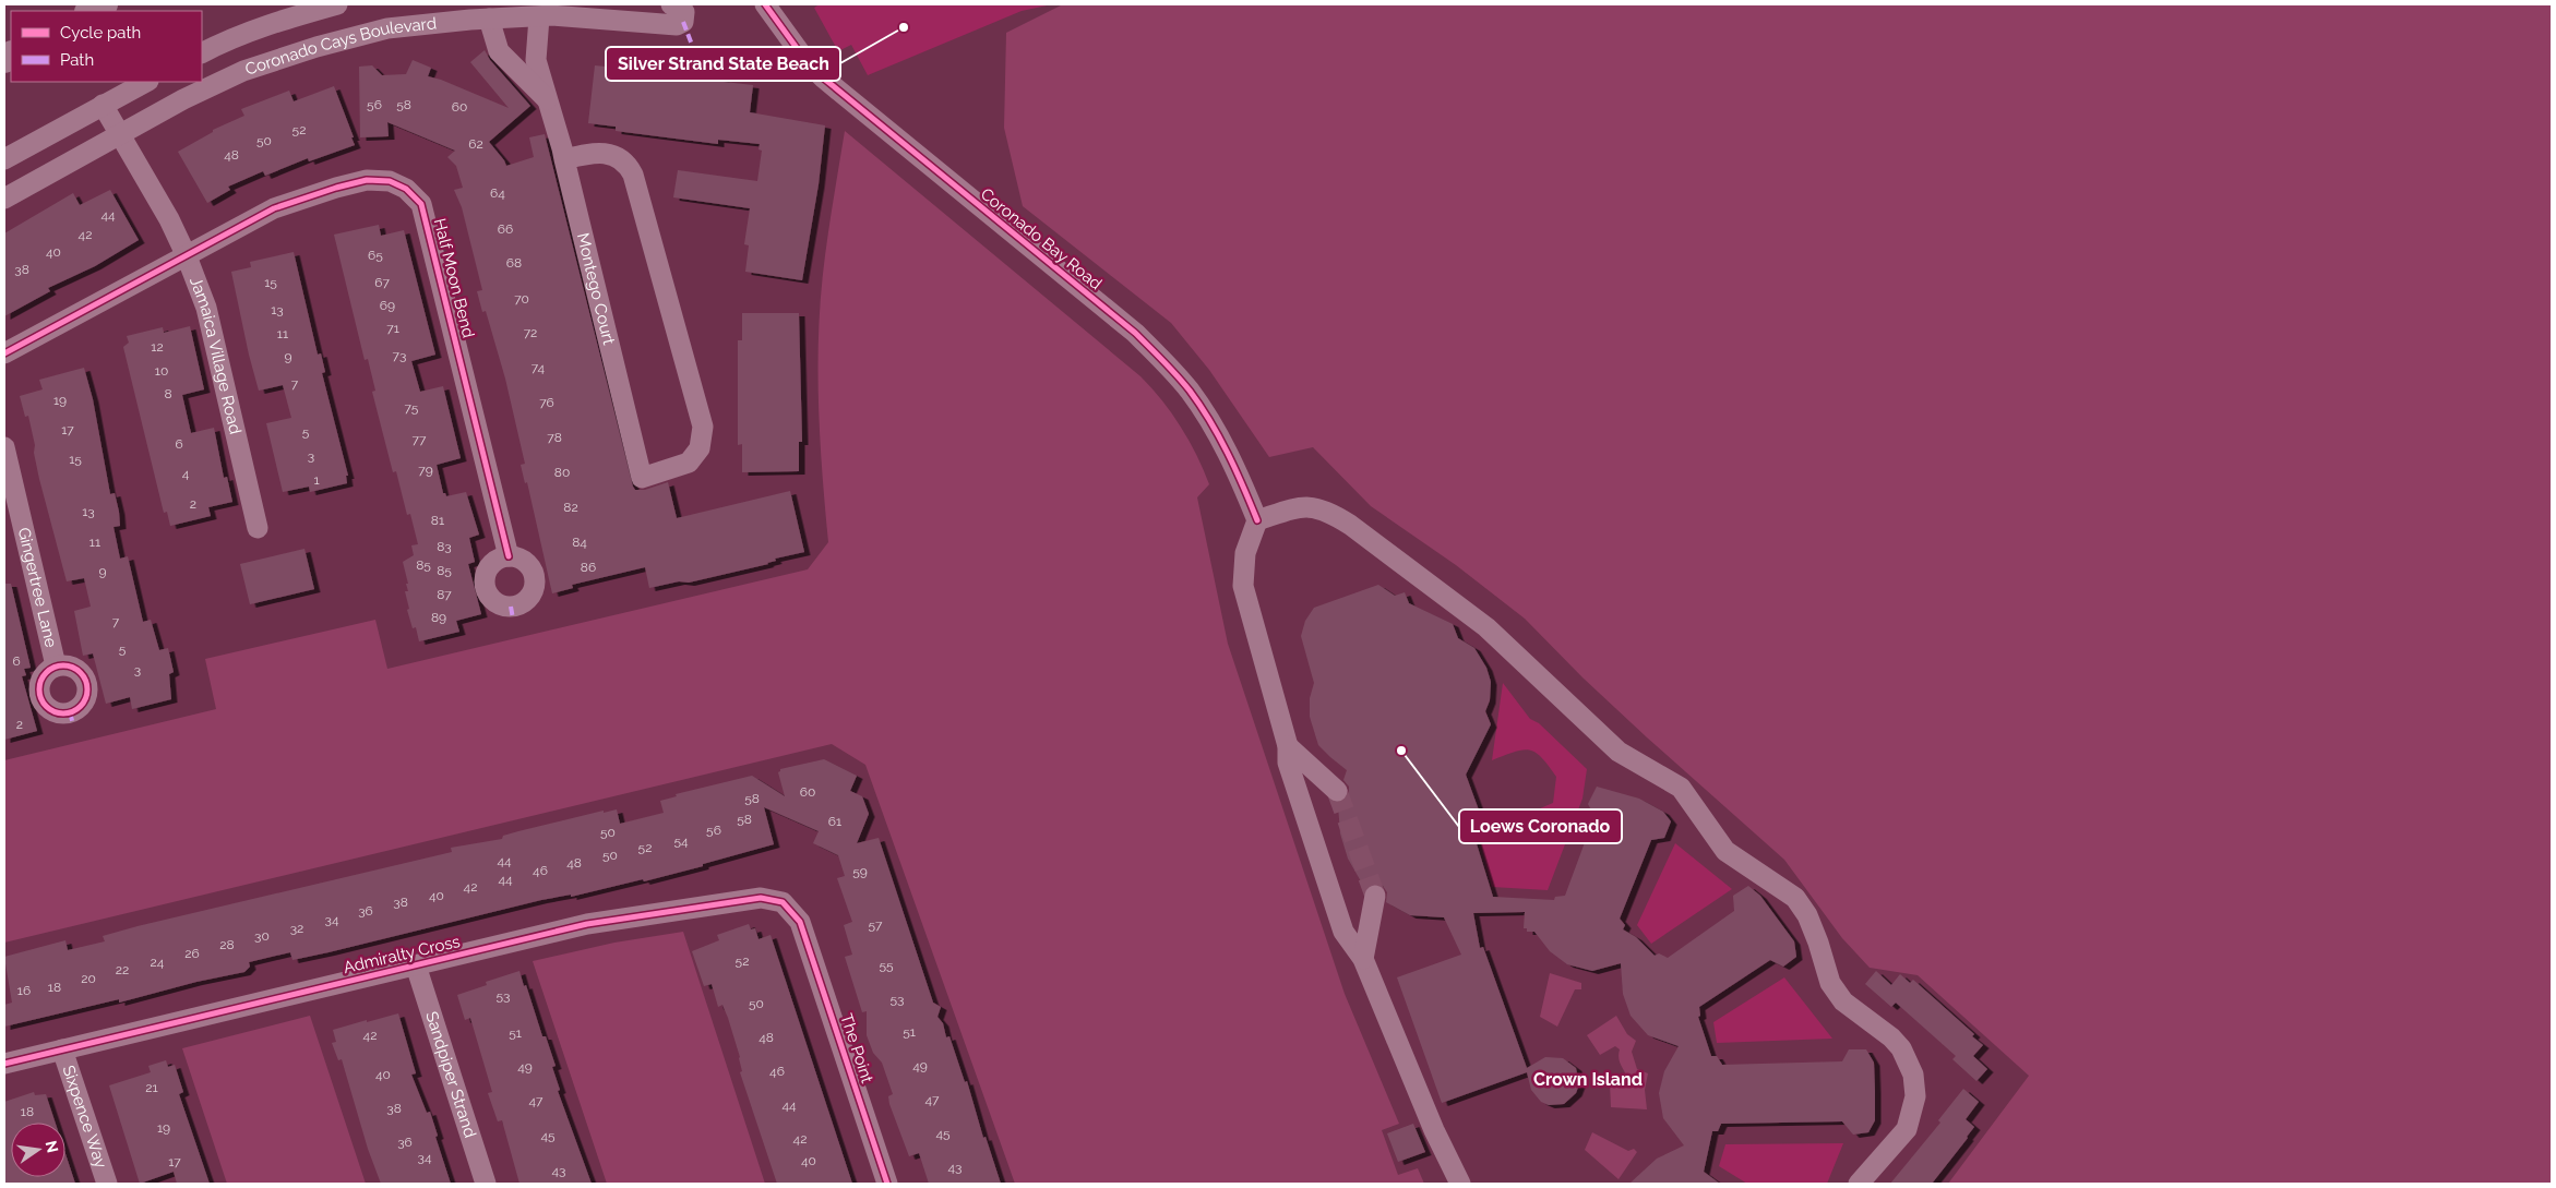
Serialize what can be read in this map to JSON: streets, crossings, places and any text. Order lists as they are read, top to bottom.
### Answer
{
  "streets": {
    "street": [
      "Coronado Cays Boulevard",
      "Coronado Bay Road",
      "Half Moon Bend",
      "Montego Court",
      "Jamaica Village Road",
      "Gingertree Lane",
      "Admiralty Cross",
      "The Point",
      "Sandpiper Strand",
      "Sixpence Way"
    ]
  },
  "crossings": [
    ["Coronado Cays Boulevard", "Montego Court"],
    ["Coronado Cays Boulevard", "Jamaica Village Road"],
    ["Half Moon Bend", "Jamaica Village Road"],
    ["Admiralty Cross", "The Point"],
    ["Admiralty Cross", "Sandpiper Strand"],
    ["Admiralty Cross", "Sixpence Way"]
  ],
  "districts": ["Crown Island"],
  "places": ["Silver Strand State Beach", "Loews Coronado"],
  "house_numbers": [
    "56",
    "58",
    "60",
    "52",
    "50",
    "62",
    "48",
    "64",
    "44",
    "66",
    "42",
    "40",
    "65",
    "68",
    "38",
    "15",
    "67",
    "70",
    "69",
    "13",
    "71",
    "72",
    "11",
    "12",
    "73",
    "9",
    "74",
    "10",
    "7",
    "8",
    "19",
    "76",
    "75",
    "17",
    "5",
    "78",
    "77",
    "6",
    "3",
    "15",
    "79",
    "80",
    "4",
    "1",
    "2",
    "82",
    "13",
    "81",
    "11",
    "84",
    "83",
    "85",
    "86",
    "85",
    "9",
    "87",
    "89",
    "7",
    "5",
    "6",
    "3",
    "2",
    "60",
    "58",
    "58",
    "61",
    "56",
    "50",
    "54",
    "52",
    "50",
    "44",
    "48",
    "46",
    "59",
    "44",
    "42",
    "40",
    "38",
    "36",
    "34",
    "57",
    "32",
    "30",
    "28",
    "26",
    "52",
    "24",
    "55",
    "22",
    "20",
    "18",
    "16",
    "53",
    "53",
    "50",
    "51",
    "51",
    "42",
    "48",
    "49",
    "49",
    "46",
    "40",
    "21",
    "47",
    "47",
    "44",
    "38",
    "18",
    "19",
    "45",
    "45",
    "42",
    "36",
    "34",
    "40",
    "17",
    "43",
    "43"
  ],
  "legend": ["Cycle path", "Path"],
  "north": "right"
}
